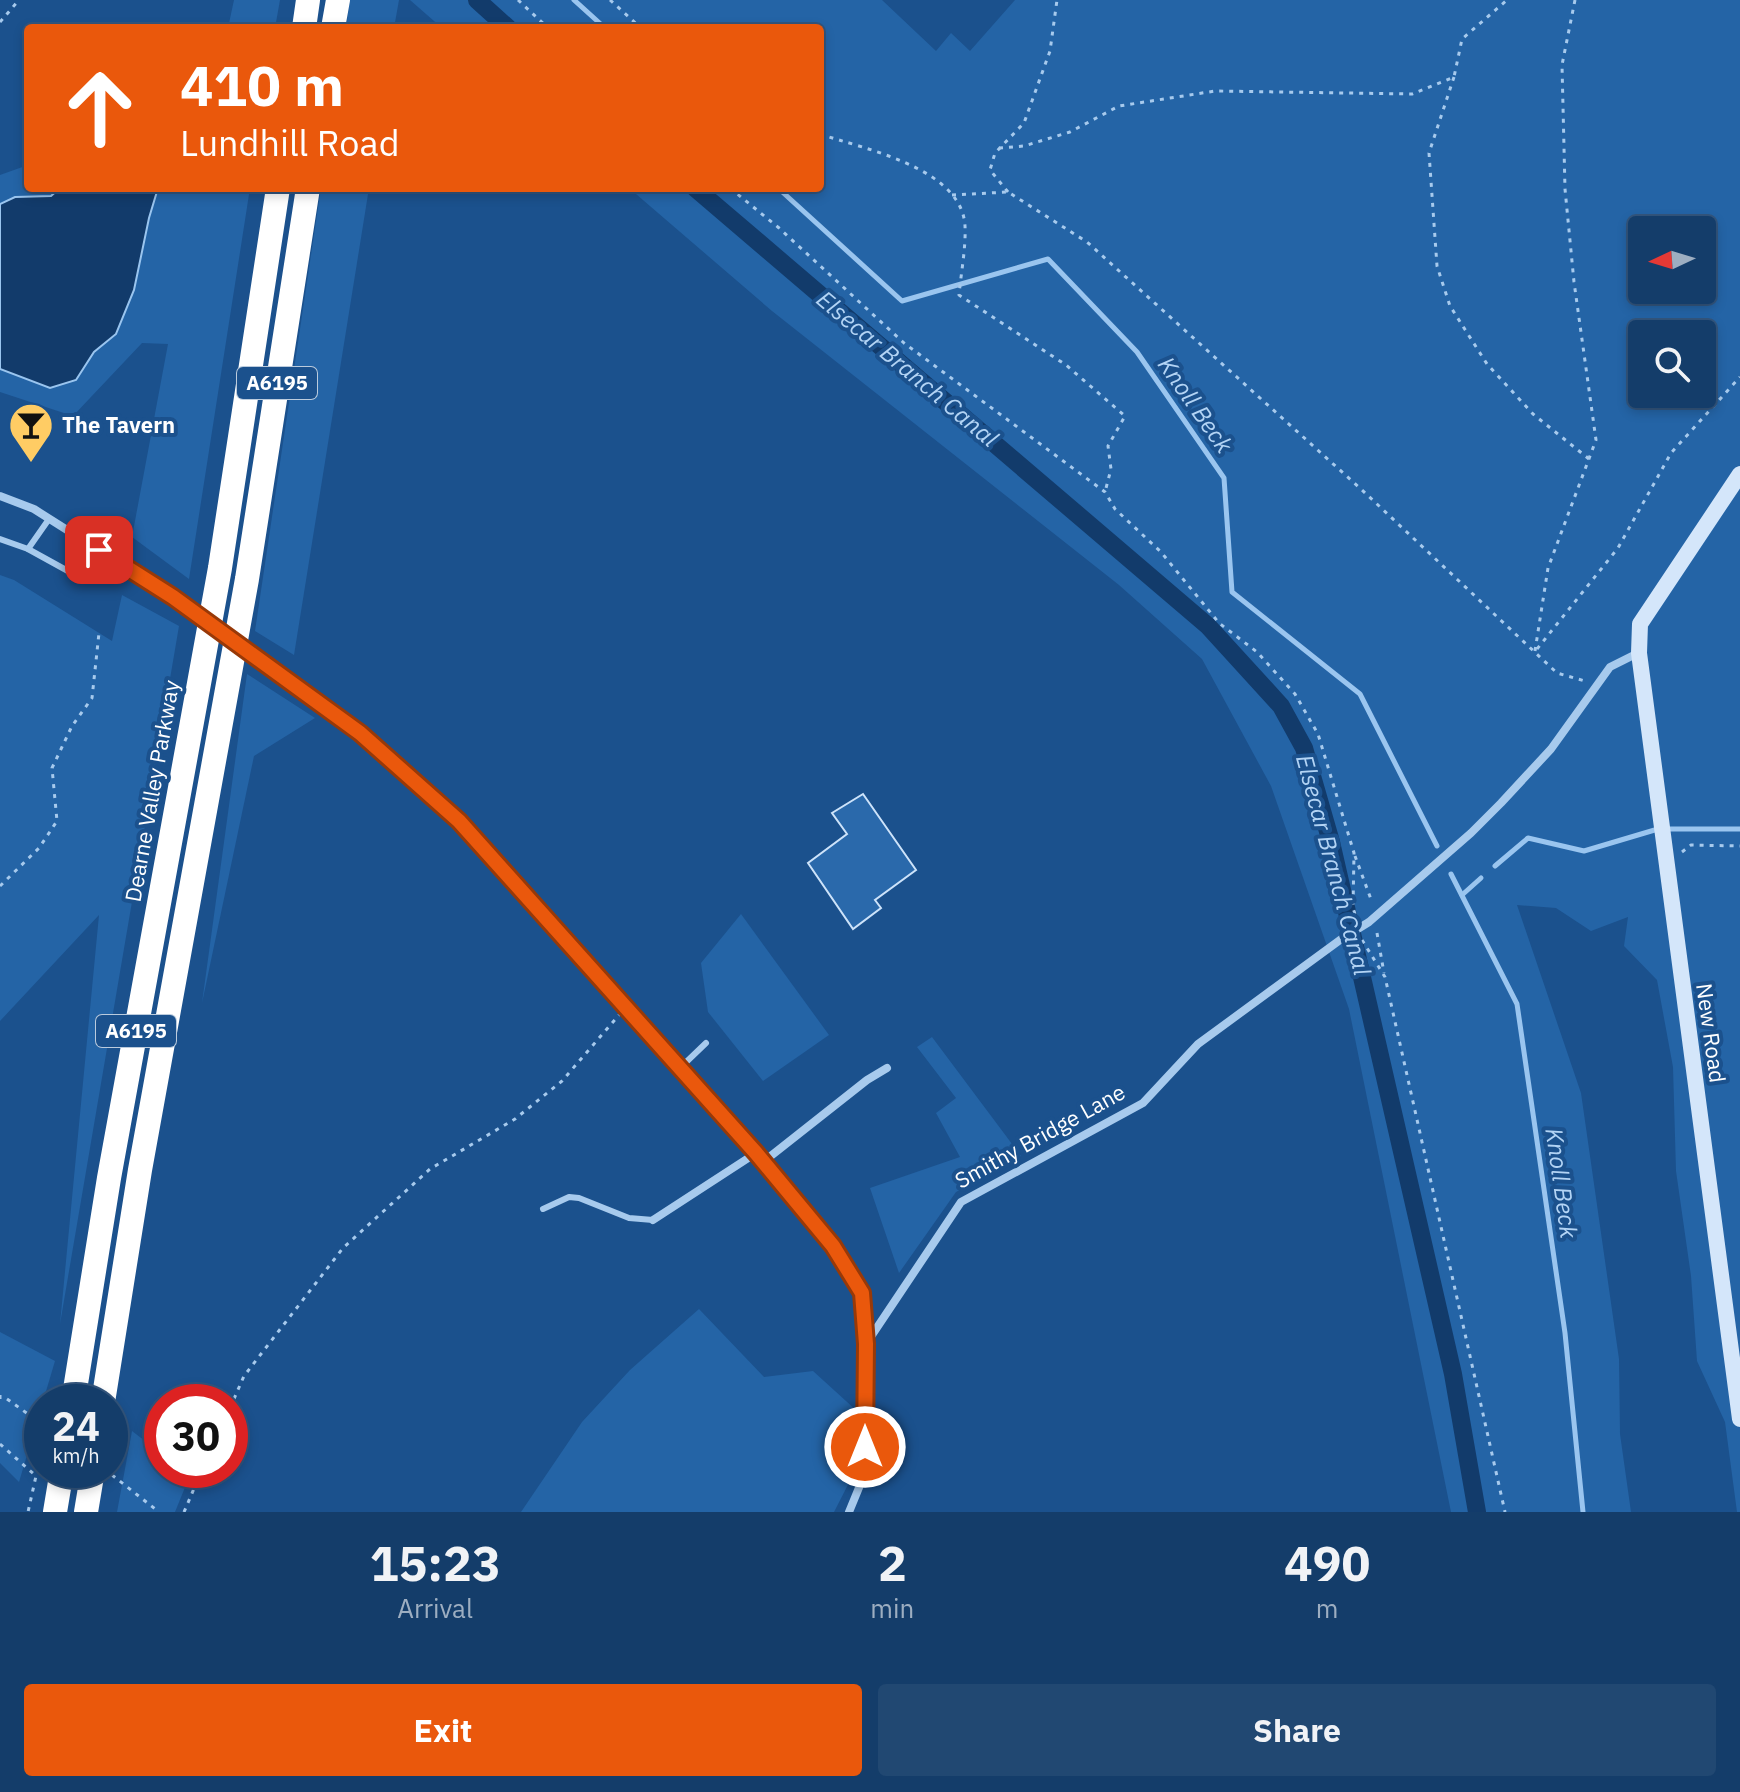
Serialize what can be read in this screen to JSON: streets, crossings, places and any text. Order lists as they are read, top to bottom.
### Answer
{
  "streets": {
    "highway": ["A6195", "Dearne Valley Parkway"],
    "main road": ["New Road"],
    "street": ["Smithy Bridge Lane"]
  },
  "crossings": [
    ["New Road", "Smithy Bridge Lane"]
  ],
  "water": ["Elsecar Branch Canal", "Knoll Beck"],
  "places": {
    "bar": ["The Tavern"]
  },
  "north": "left",
  "page": {
    "turn": ["410 m", "Lundhill Road"],
    "speed": "24 km/h",
    "limit": "30",
    "eta": [
      "15:23",
      "Arrival",
      "2",
      "min",
      "490",
      "m"
    ],
    "buttons": ["Exit", "Share"]
  }
}
